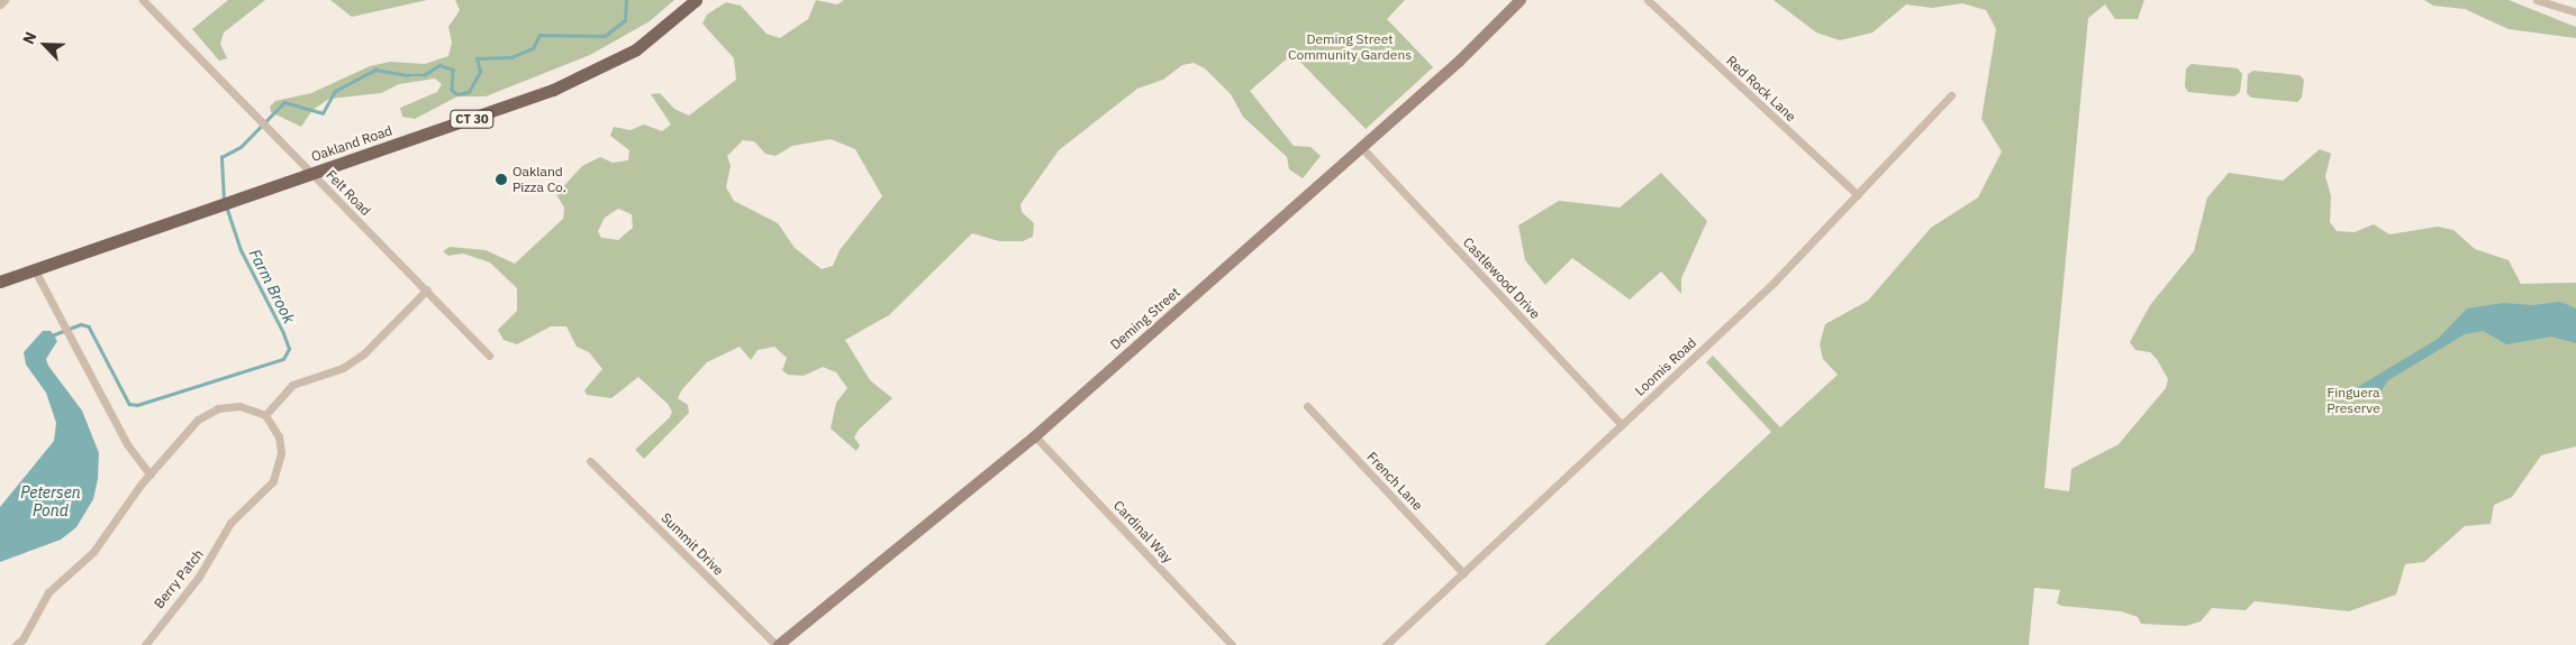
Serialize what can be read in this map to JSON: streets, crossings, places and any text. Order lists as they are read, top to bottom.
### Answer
{
  "streets": {
    "main road": ["CT 30", "Oakland Road"],
    "street": [
      "Red Rock Lane",
      "Felt Road",
      "Castlewood Drive",
      "Deming Street",
      "Loomis Road",
      "French Lane",
      "Cardinal Way",
      "Summit Drive",
      "Berry Patch"
    ]
  },
  "crossings": [
    ["Red Rock Lane", "Loomis Road"],
    ["Oakland Road", "Felt Road"],
    ["Castlewood Drive", "Deming Street"],
    ["Castlewood Drive", "Loomis Road"],
    ["Deming Street", "Cardinal Way"],
    ["Deming Street", "Summit Drive"],
    ["Loomis Road", "French Lane"]
  ],
  "water": ["Farm Brook", "Petersen Pond"],
  "parks": ["Deming Street Community Gardens", "Finguera Preserve"],
  "places": ["Oakland Pizza Co."],
  "north": "top left"
}
